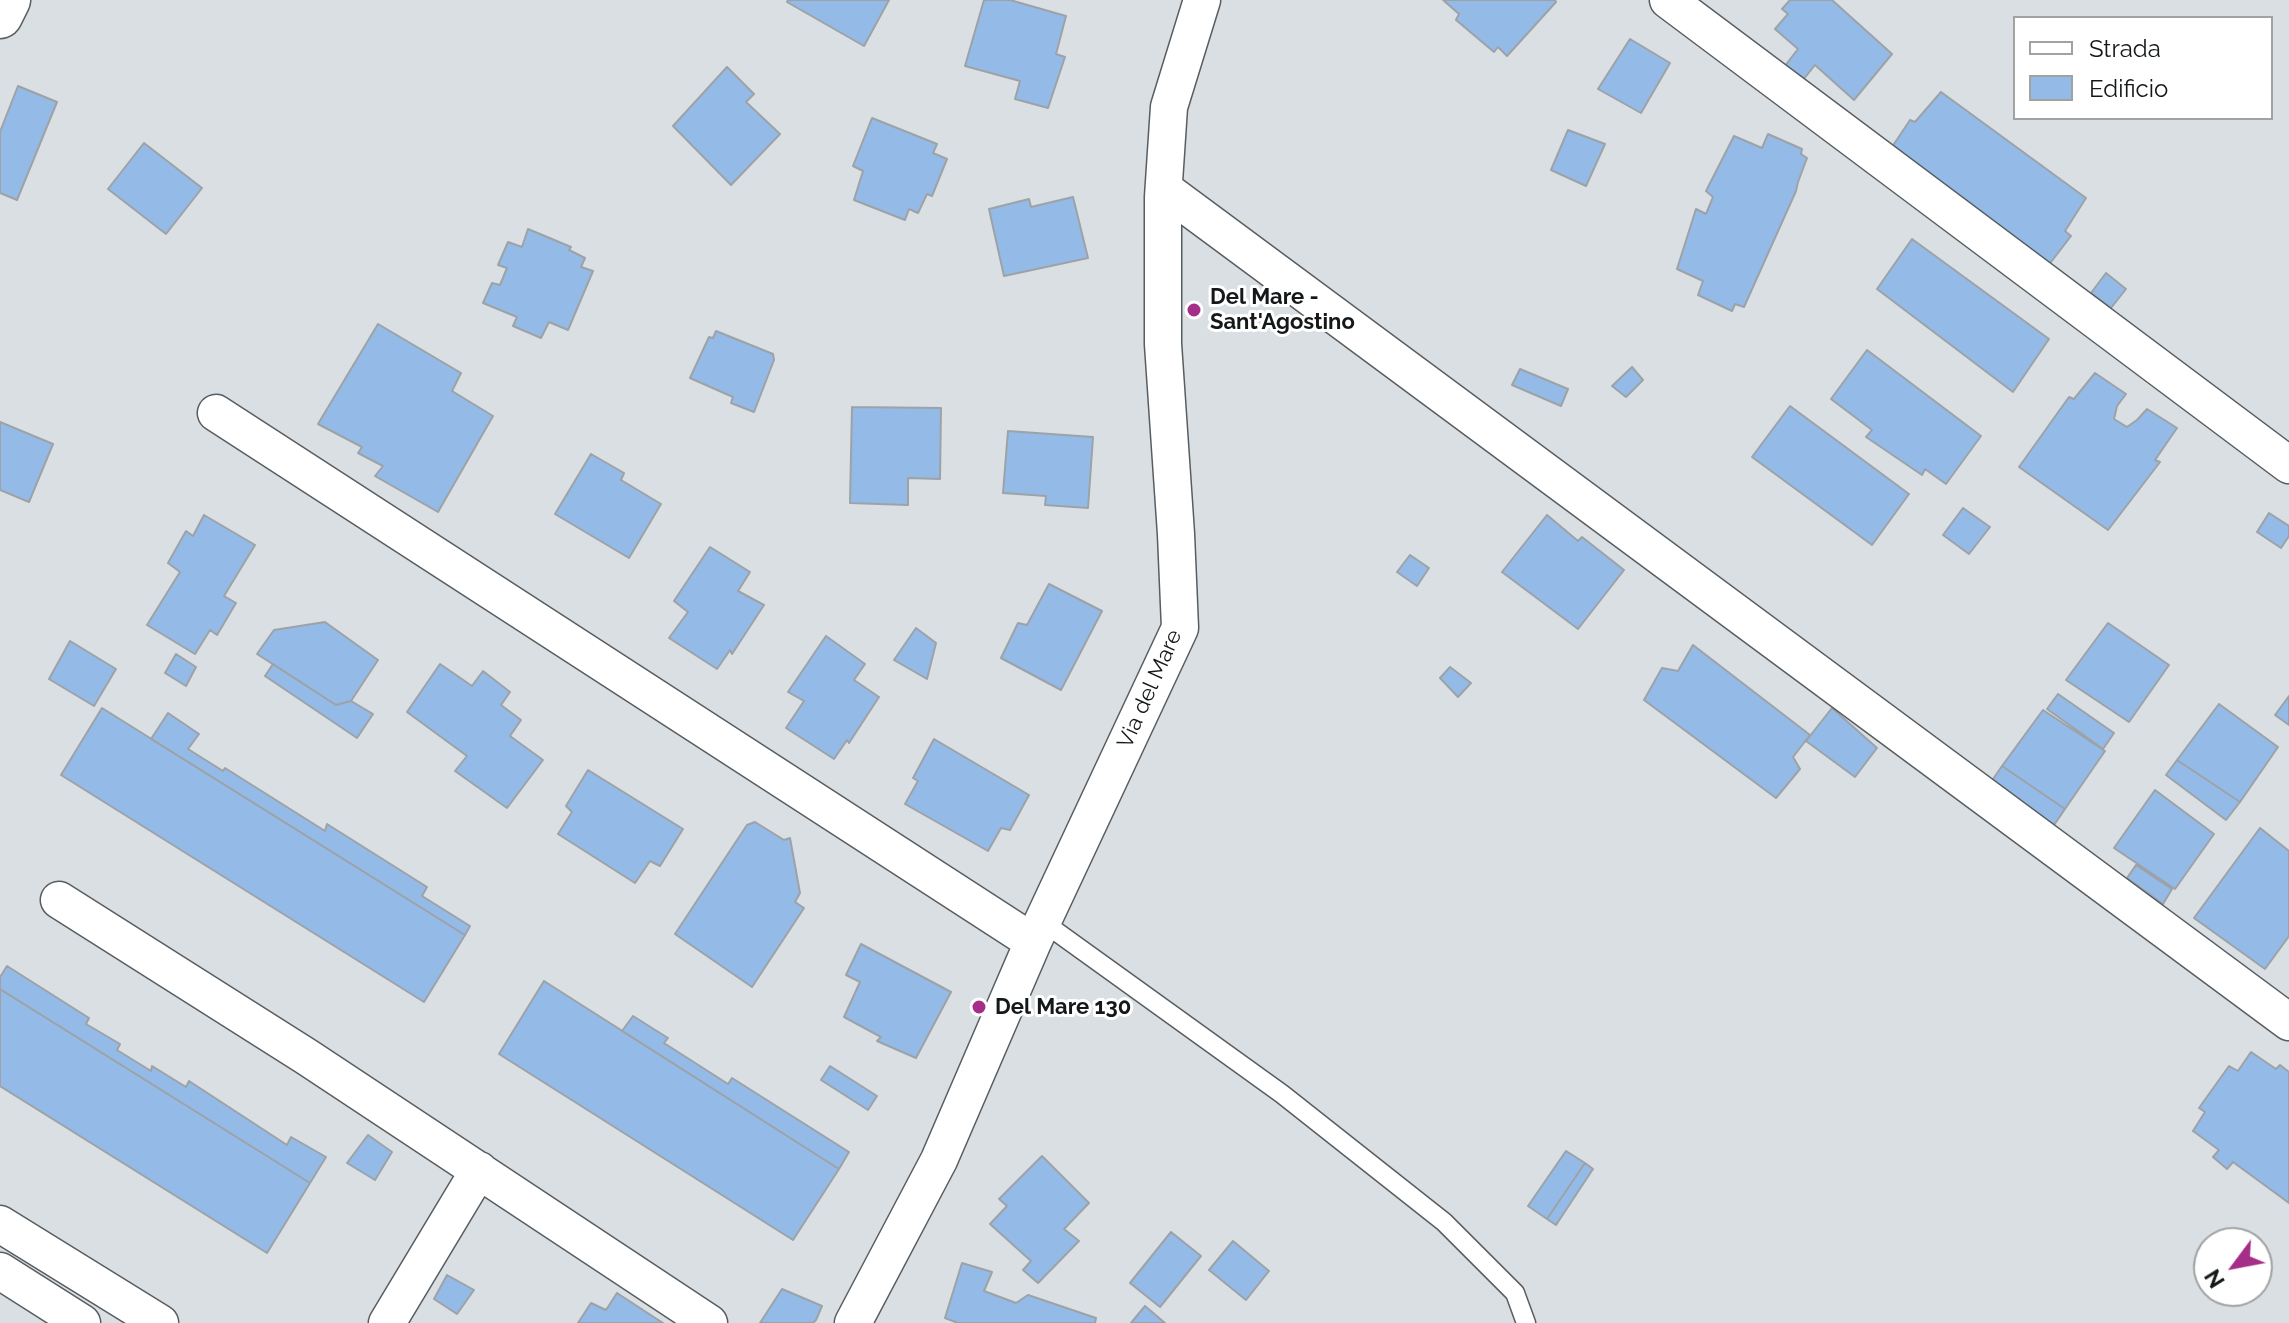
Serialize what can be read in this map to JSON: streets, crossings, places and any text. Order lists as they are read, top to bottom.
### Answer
{
  "streets": {
    "street": ["Via del Mare"]
  },
  "places": ["Del Mare - Sant'Agostino", "Del Mare 130"],
  "legend": ["Strada", "Edificio"],
  "north": "bottom left"
}
